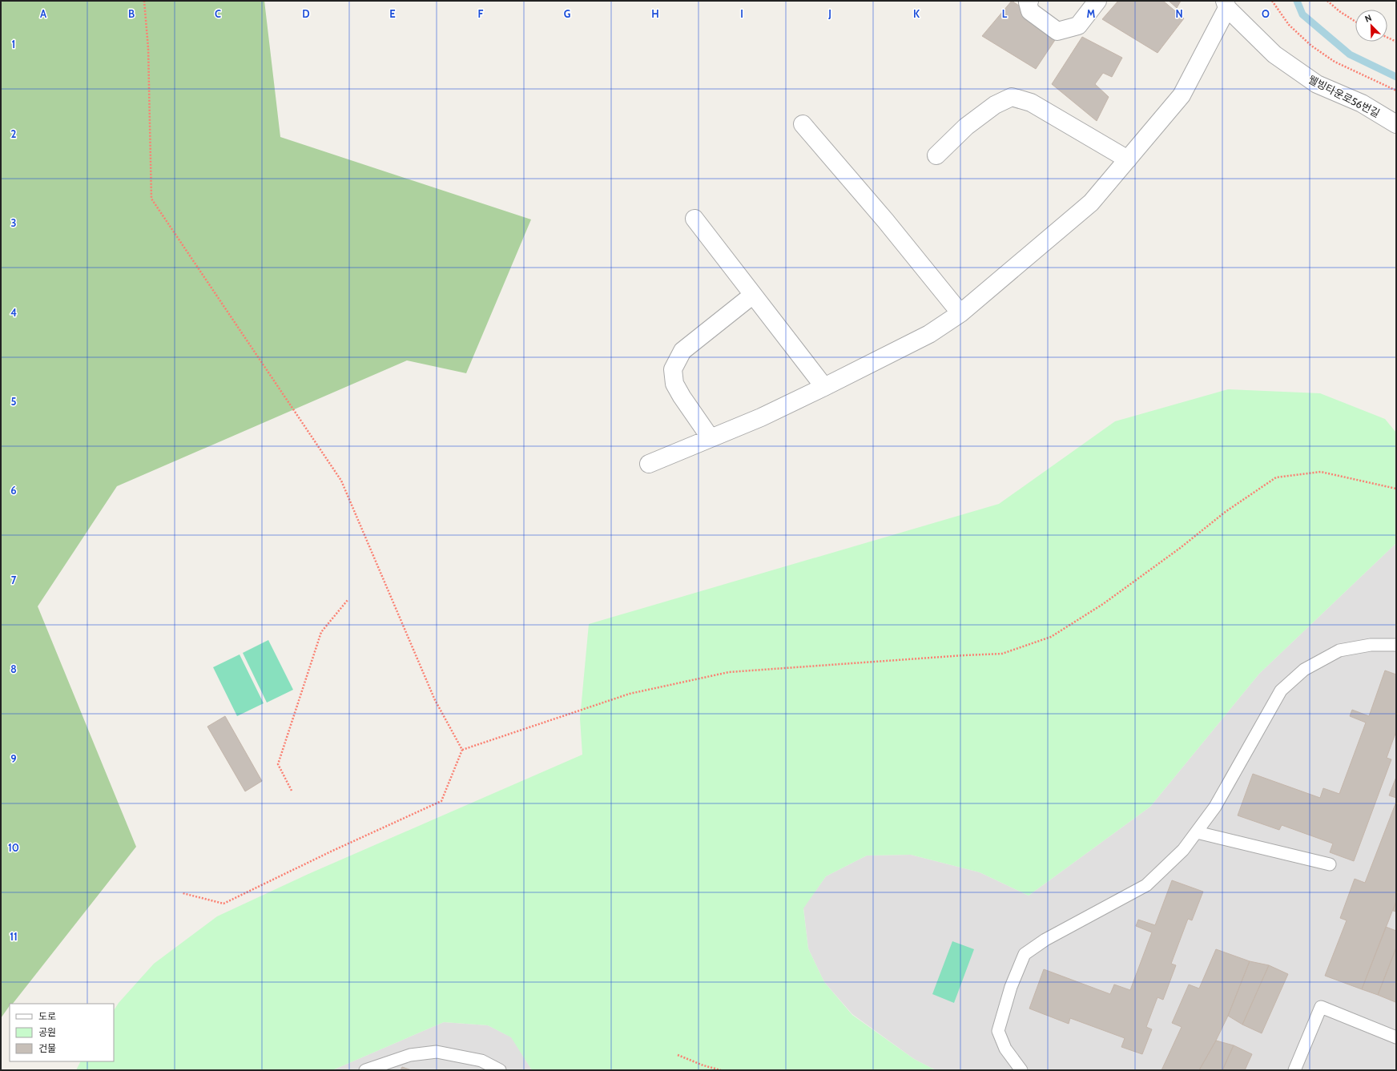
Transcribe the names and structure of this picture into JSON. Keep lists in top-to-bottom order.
{
  "streets": {
    "street": ["웰빙타운로56번길"]
  },
  "legend": ["도로", "공원", "건물"],
  "north": "top left",
  "grid": {
    "columns": [
      "A",
      "B",
      "C",
      "D",
      "E",
      "F",
      "G",
      "H",
      "I",
      "J",
      "K",
      "L",
      "M",
      "N",
      "O"
    ],
    "rows": [
      "1",
      "2",
      "3",
      "4",
      "5",
      "6",
      "7",
      "8",
      "9",
      "10",
      "11"
    ]
  }
}
